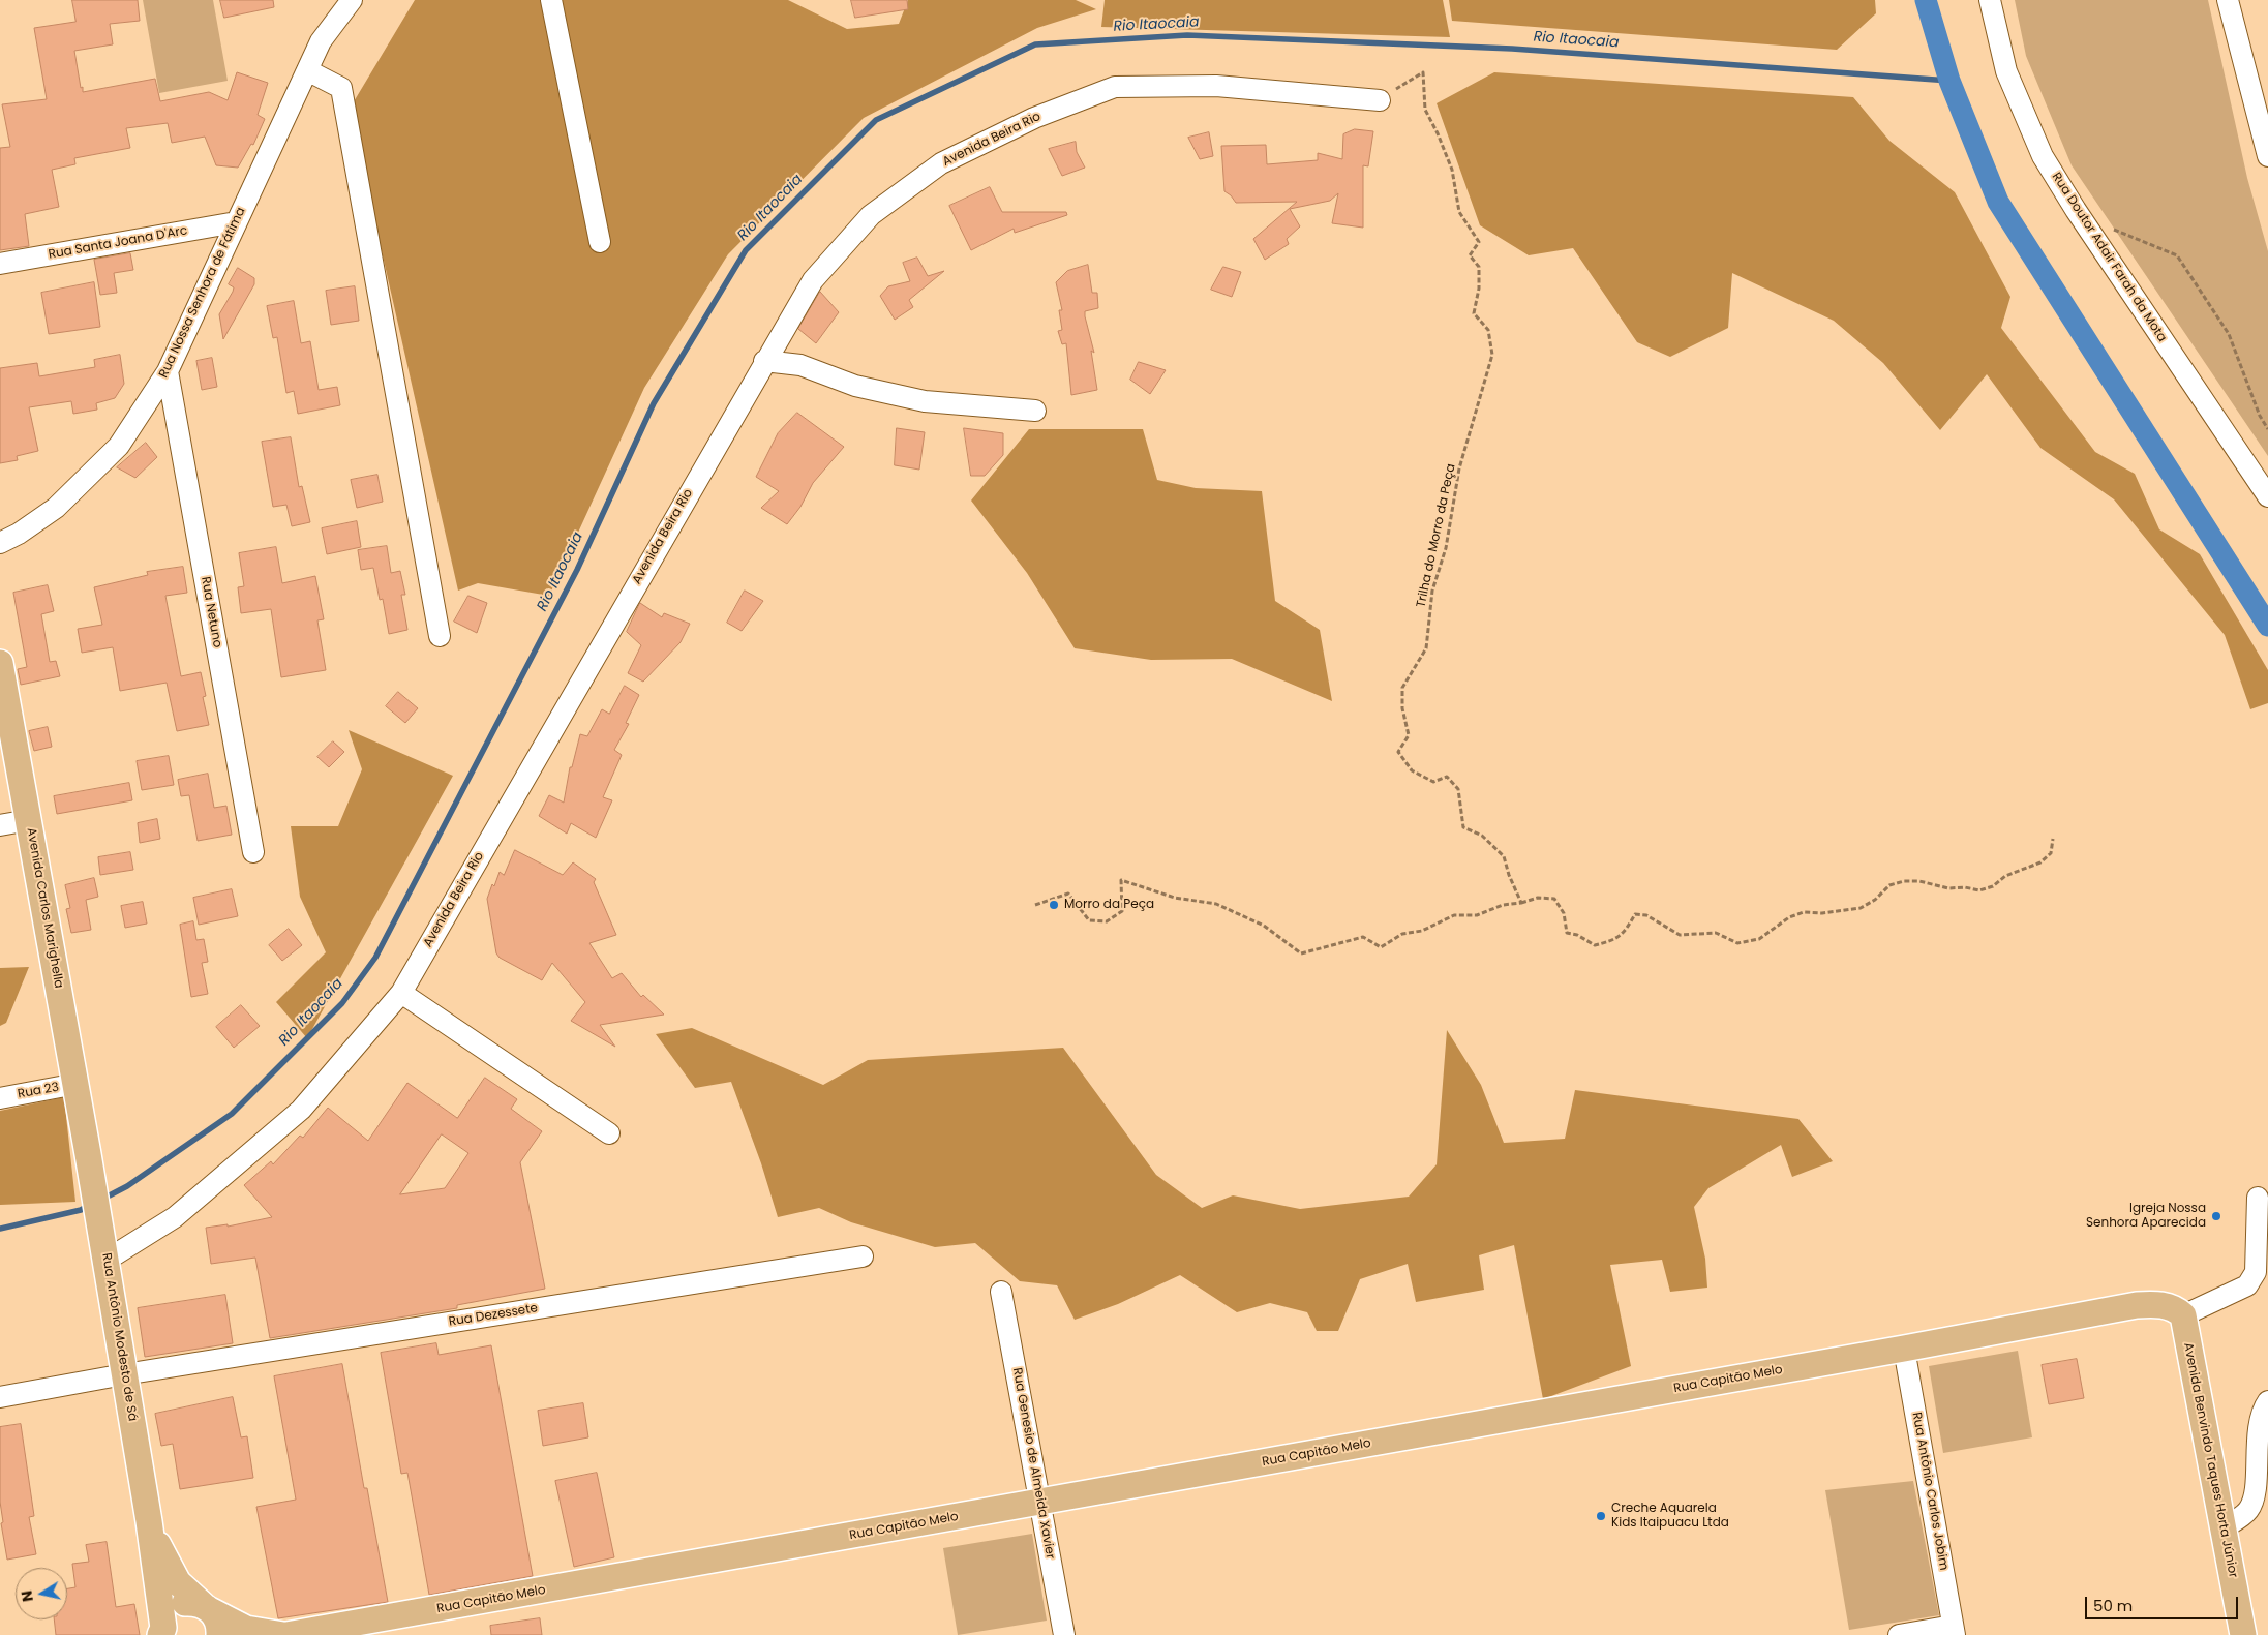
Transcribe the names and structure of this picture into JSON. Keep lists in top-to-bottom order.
{
  "streets": {
    "main road": [
      "Avenida Carlos Marighella",
      "Rua Antônio Modesto de Sá",
      "Rua Capitão Melo",
      "Avenida Benvindo Taques Horta Júnior"
    ],
    "street": [
      "Avenida Beira Rio",
      "Rua Santa Joana D'Arc",
      "Rua Doutor Adair Farah da Mota",
      "Rua Nossa Senhora de Fátima",
      "Rua Netuno",
      "Rua 23",
      "Rua Dezessete",
      "Rua Genesio de Almeida Xavier",
      "Rua Antônio Carlos Jobim"
    ],
    "path": ["Trilha do Morro da Peça"]
  },
  "crossings": [
    ["Avenida Beira Rio", "Trilha do Morro da Peça"],
    ["Avenida Beira Rio", "Rua Antônio Modesto de Sá"],
    ["Rua Santa Joana D'Arc", "Rua Nossa Senhora de Fátima"],
    ["Rua Nossa Senhora de Fátima", "Rua Netuno"],
    ["Avenida Carlos Marighella", "Rua 23"],
    ["Avenida Carlos Marighella", "Rua Antônio Modesto de Sá"],
    ["Rua Dezessete", "Rua Antônio Modesto de Sá"],
    ["Rua Antônio Modesto de Sá", "Rua Capitão Melo"],
    ["Rua Capitão Melo", "Avenida Benvindo Taques Horta Júnior"],
    ["Rua Capitão Melo", "Rua Genesio de Almeida Xavier"],
    ["Rua Capitão Melo", "Rua Antônio Carlos Jobim"]
  ],
  "water": ["Rio Itaocaia"],
  "places": ["Morro da Peça", "Igreja Nossa Senhora Aparecida", "Creche Aquarela Kids Itaipuacu Ltda"],
  "scale_bar": "50 m",
  "north": "left"
}
